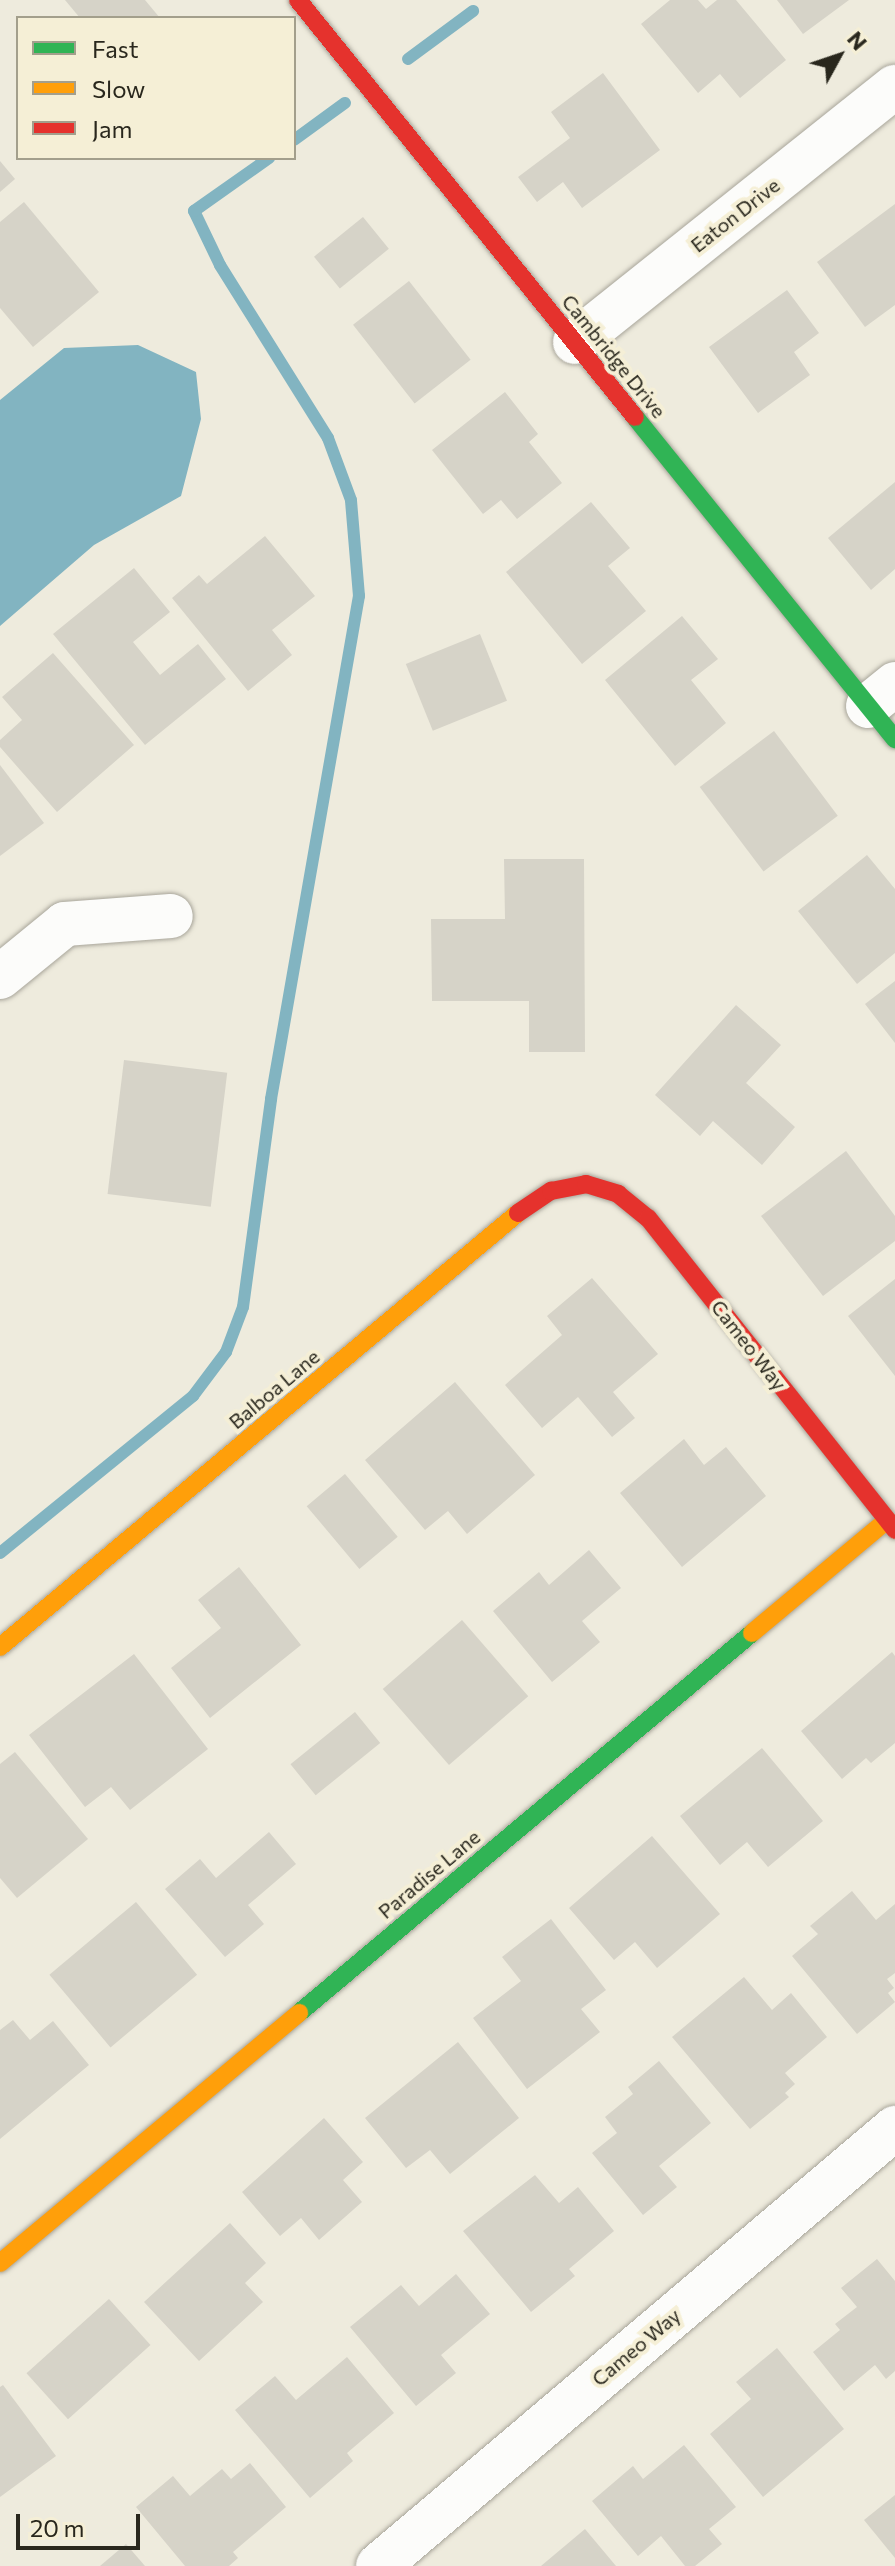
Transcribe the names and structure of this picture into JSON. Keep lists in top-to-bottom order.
{
  "streets": {
    "street": [
      "Eaton Drive",
      "Cambridge Drive",
      "Cameo Way",
      "Balboa Lane",
      "Paradise Lane"
    ]
  },
  "crossings": [
    ["Eaton Drive", "Cambridge Drive"],
    ["Cameo Way", "Balboa Lane"],
    ["Cameo Way", "Paradise Lane"]
  ],
  "legend": ["Fast", "Slow", "Jam"],
  "scale_bar": "20 m",
  "north": "top right"
}
